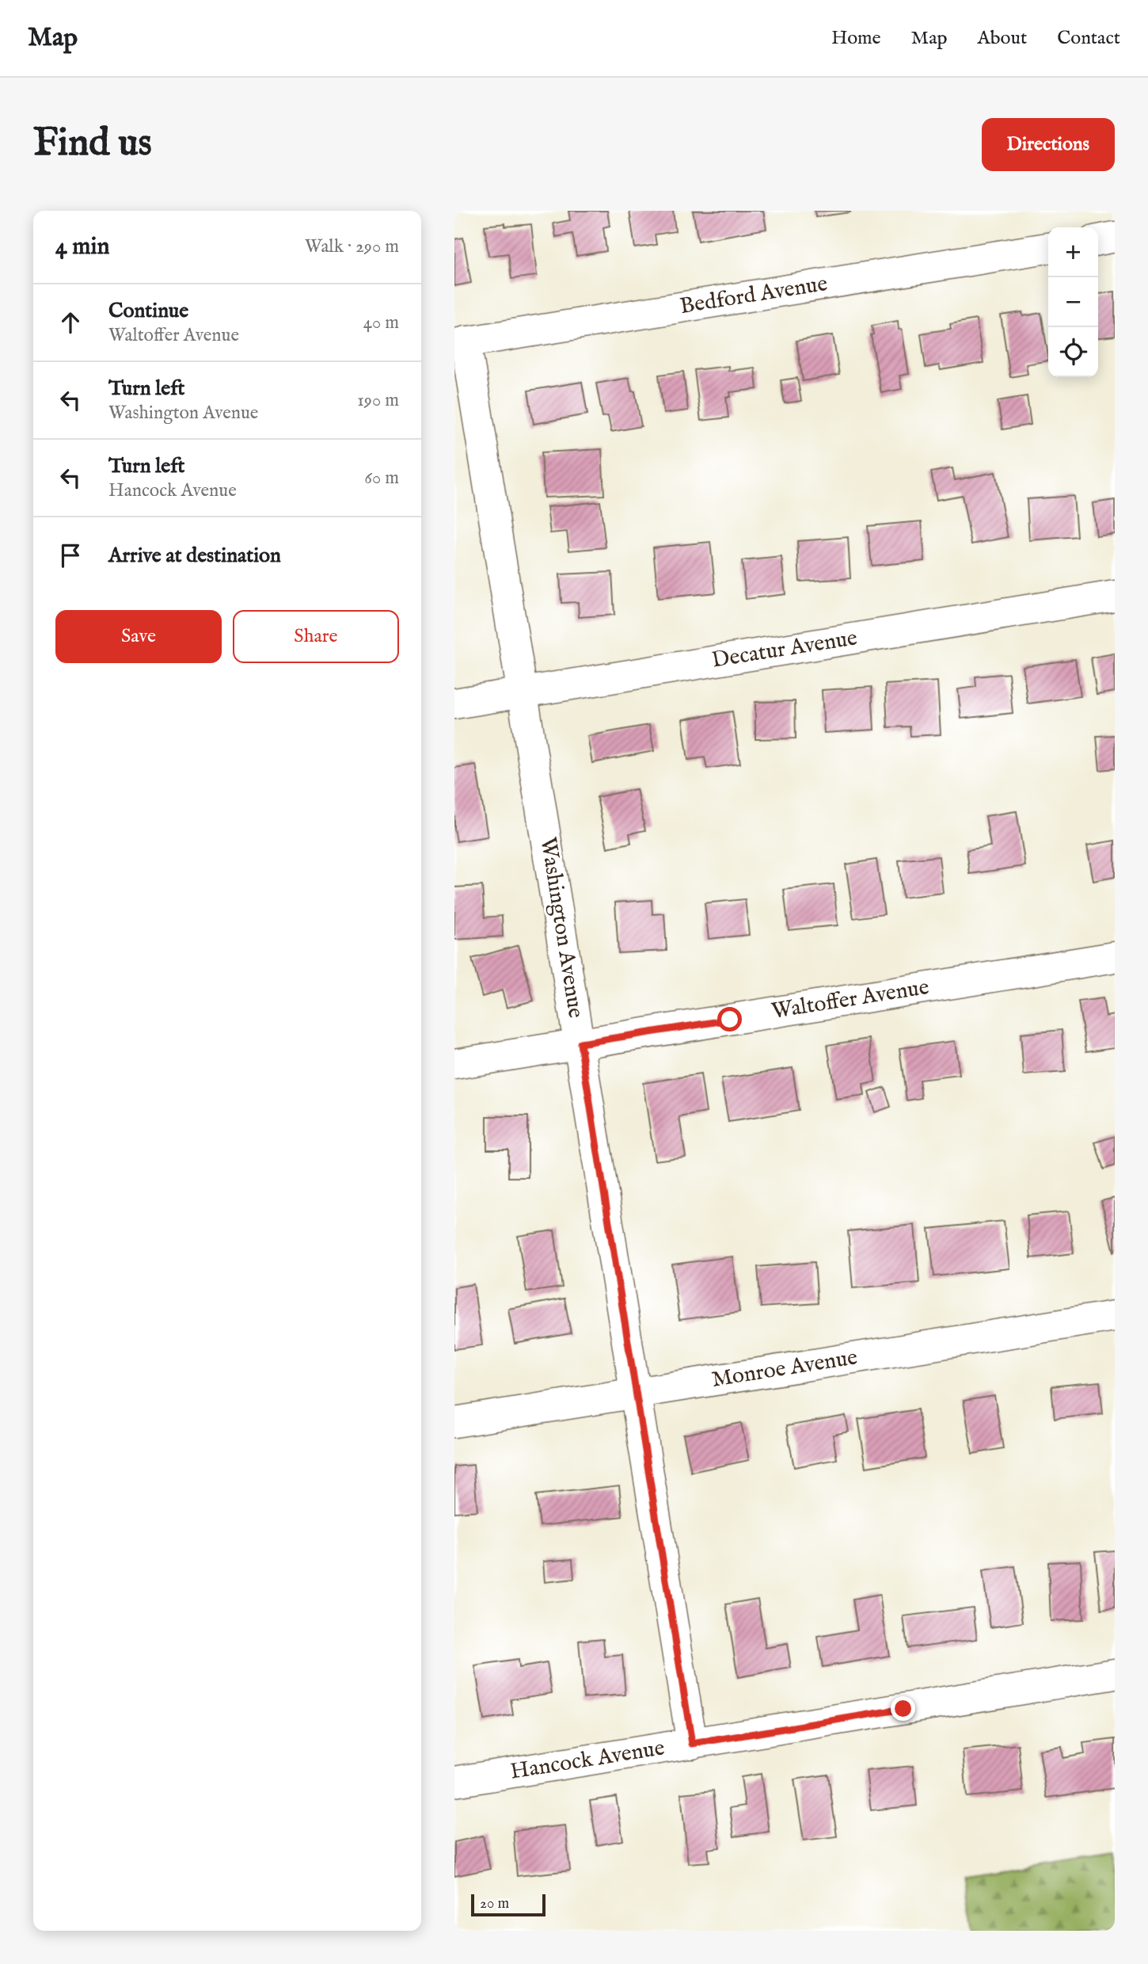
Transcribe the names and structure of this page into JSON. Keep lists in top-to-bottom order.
{
  "streets": {
    "street": [
      "Bedford Avenue",
      "Decatur Avenue",
      "Washington Avenue",
      "Waltoffer Avenue",
      "Monroe Avenue",
      "Hancock Avenue"
    ]
  },
  "crossings": [
    ["Bedford Avenue", "Washington Avenue"],
    ["Decatur Avenue", "Washington Avenue"],
    ["Washington Avenue", "Waltoffer Avenue"],
    ["Washington Avenue", "Monroe Avenue"],
    ["Washington Avenue", "Hancock Avenue"]
  ],
  "scale_bar": "20 m",
  "page": {
    "header": "Map",
    "nav": [
      "Home",
      "Map",
      "About",
      "Contact"
    ],
    "buttons": [
      "Directions",
      ["Save", "Share"]
    ],
    "title": "Find us",
    "heading": ["4 min", "Walk · 290 m"],
    "map_buttons": ["+", "−"],
    "list": [
      ["Continue", "Waltoffer Avenue", "40 m"],
      ["Turn left", "Washington Avenue", "190 m"],
      ["Turn left", "Hancock Avenue", "60 m"],
      "Arrive at destination"
    ],
    "scale": "20 m"
  }
}
